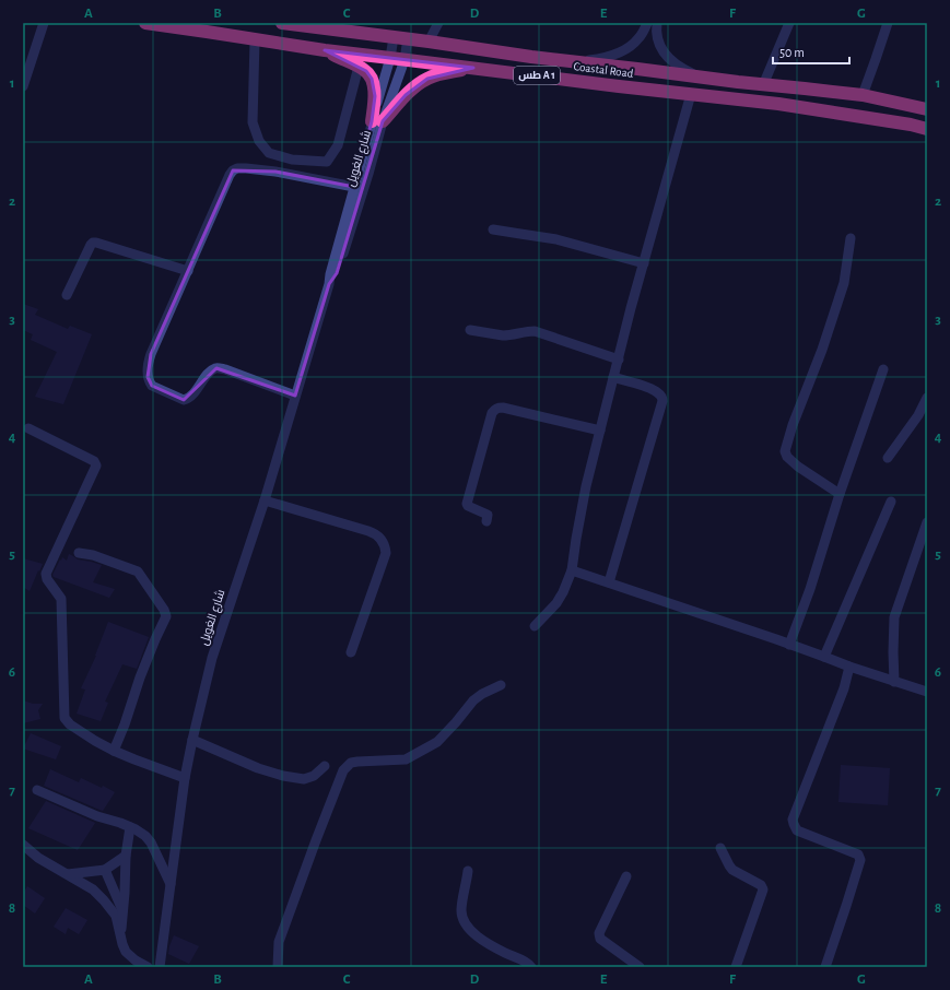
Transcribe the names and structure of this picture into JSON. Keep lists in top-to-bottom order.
{
  "streets": {
    "highway": ["Coastal Road", "طس A 1"],
    "street": ["شارع الغويل"]
  },
  "crossings": [
    ["Coastal Road", "شارع الغويل"]
  ],
  "scale_bar": "50 m",
  "grid": {
    "columns": [
      "A",
      "B",
      "C",
      "D",
      "E",
      "F",
      "G"
    ],
    "rows": [
      "1",
      "2",
      "3",
      "4",
      "5",
      "6",
      "7",
      "8"
    ]
  }
}
